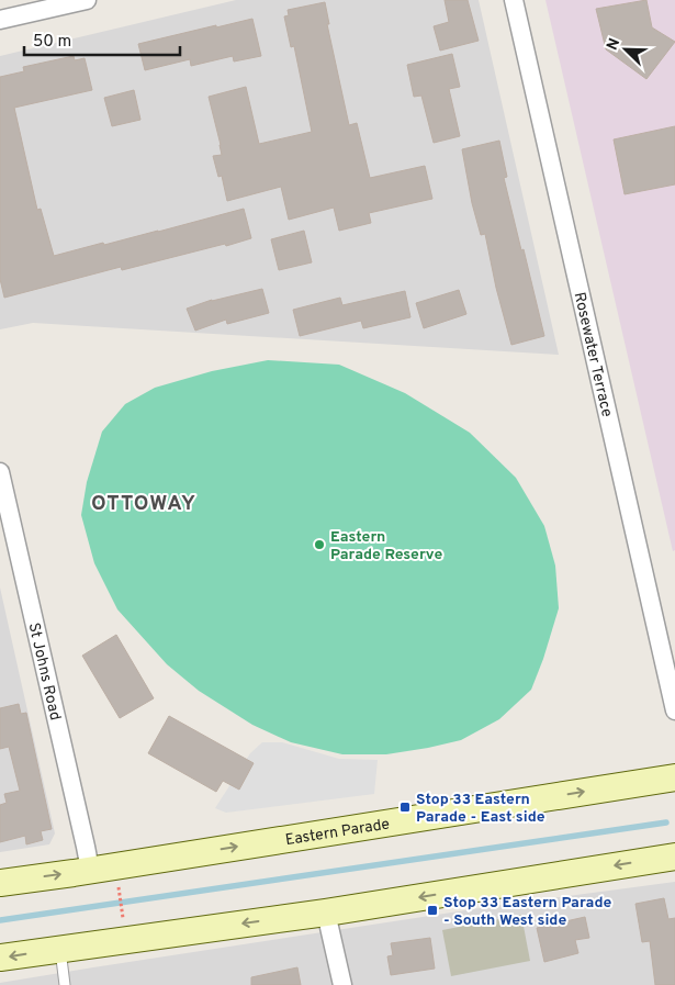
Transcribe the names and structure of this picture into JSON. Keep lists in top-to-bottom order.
{
  "streets": {
    "main road": ["Eastern Parade"],
    "street": ["Rosewater Terrace", "St Johns Road"]
  },
  "crossings": [
    ["St Johns Road", "Eastern Parade"]
  ],
  "districts": ["OTTOWAY"],
  "places": {
    "other": ["Eastern Parade Reserve"],
    "transit": ["Stop 33 Eastern Parade - East side", "Stop 33 Eastern Parade - South West side"]
  },
  "scale_bar": "50 m",
  "north": "top left"
}
